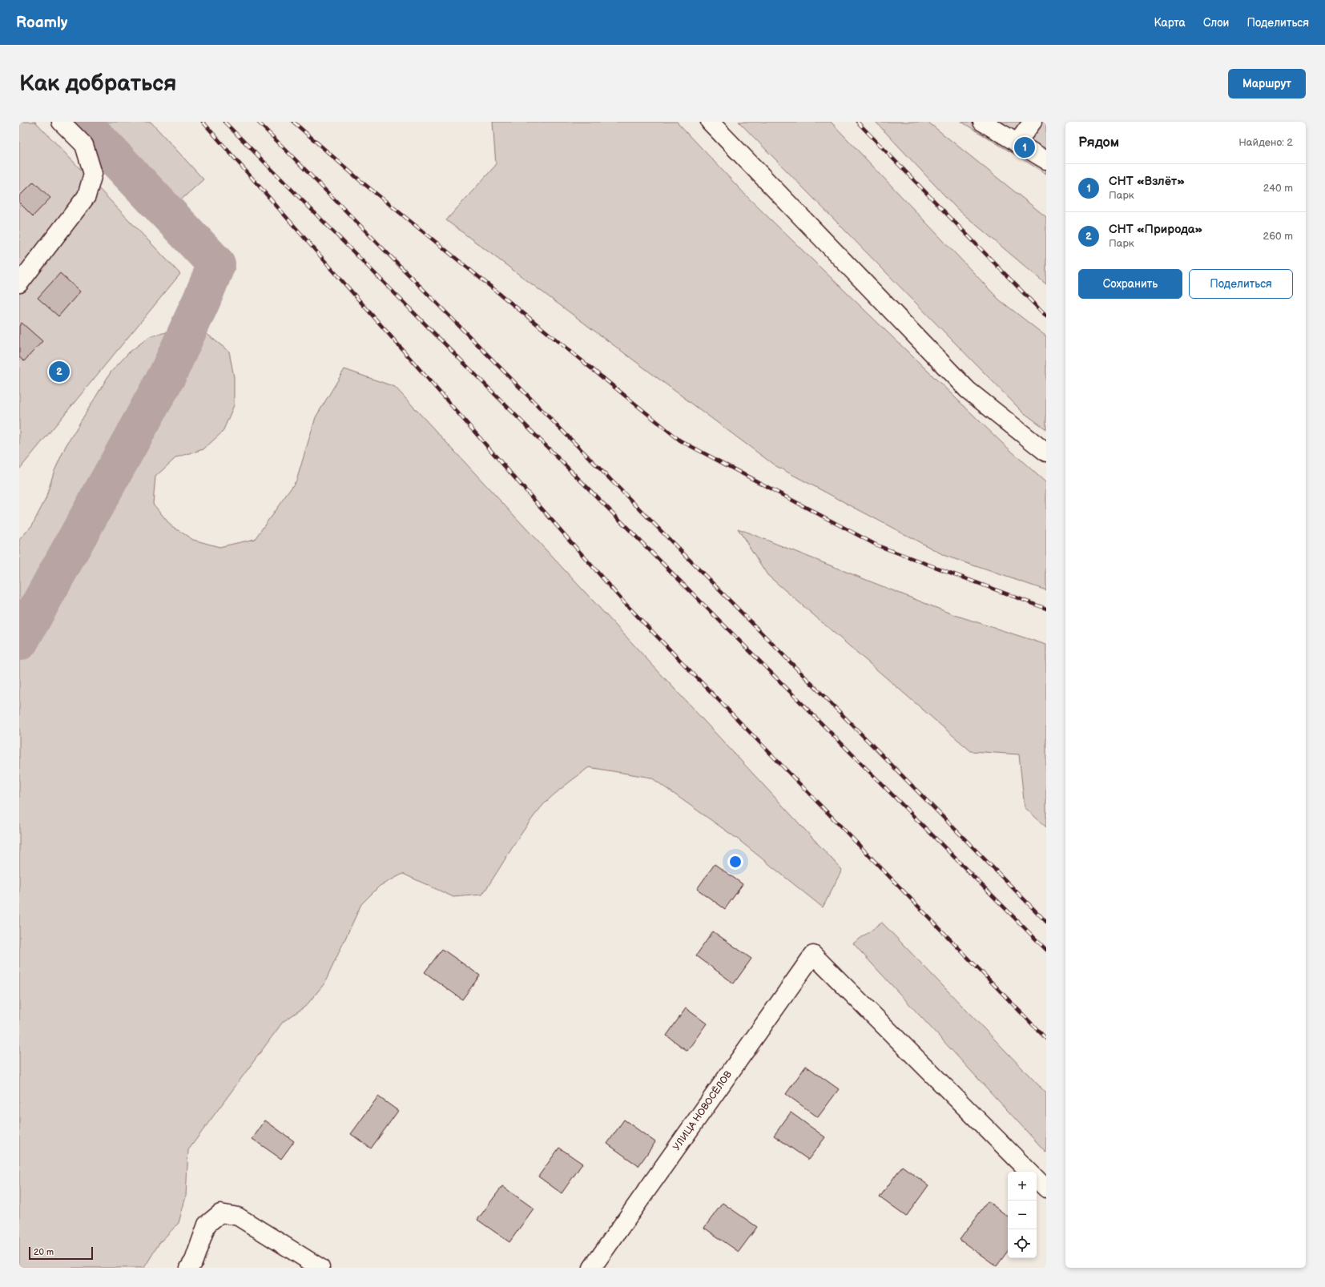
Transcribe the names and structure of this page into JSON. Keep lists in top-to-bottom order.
{
  "streets": {
    "street": ["УЛИЦА НОВОСЁЛОВ"]
  },
  "scale_bar": "20 m",
  "page": {
    "header": "Roamly",
    "nav": ["Карта", "Слои", "Поделиться"],
    "buttons": [
      "Маршрут",
      ["Сохранить", "Поделиться"]
    ],
    "title": "Как добраться",
    "heading": ["Рядом", "Найдено: 2"],
    "pins": ["1", "2"],
    "list": [
      {
        "mark": "1",
        "name": "СНТ «Взлёт»",
        "note": "Парк",
        "value": "240 m"
      },
      {
        "mark": "2",
        "name": "СНТ «Природа»",
        "note": "Парк",
        "value": "260 m"
      }
    ],
    "map_buttons": ["+", "−"],
    "scale": "20 m"
  }
}
